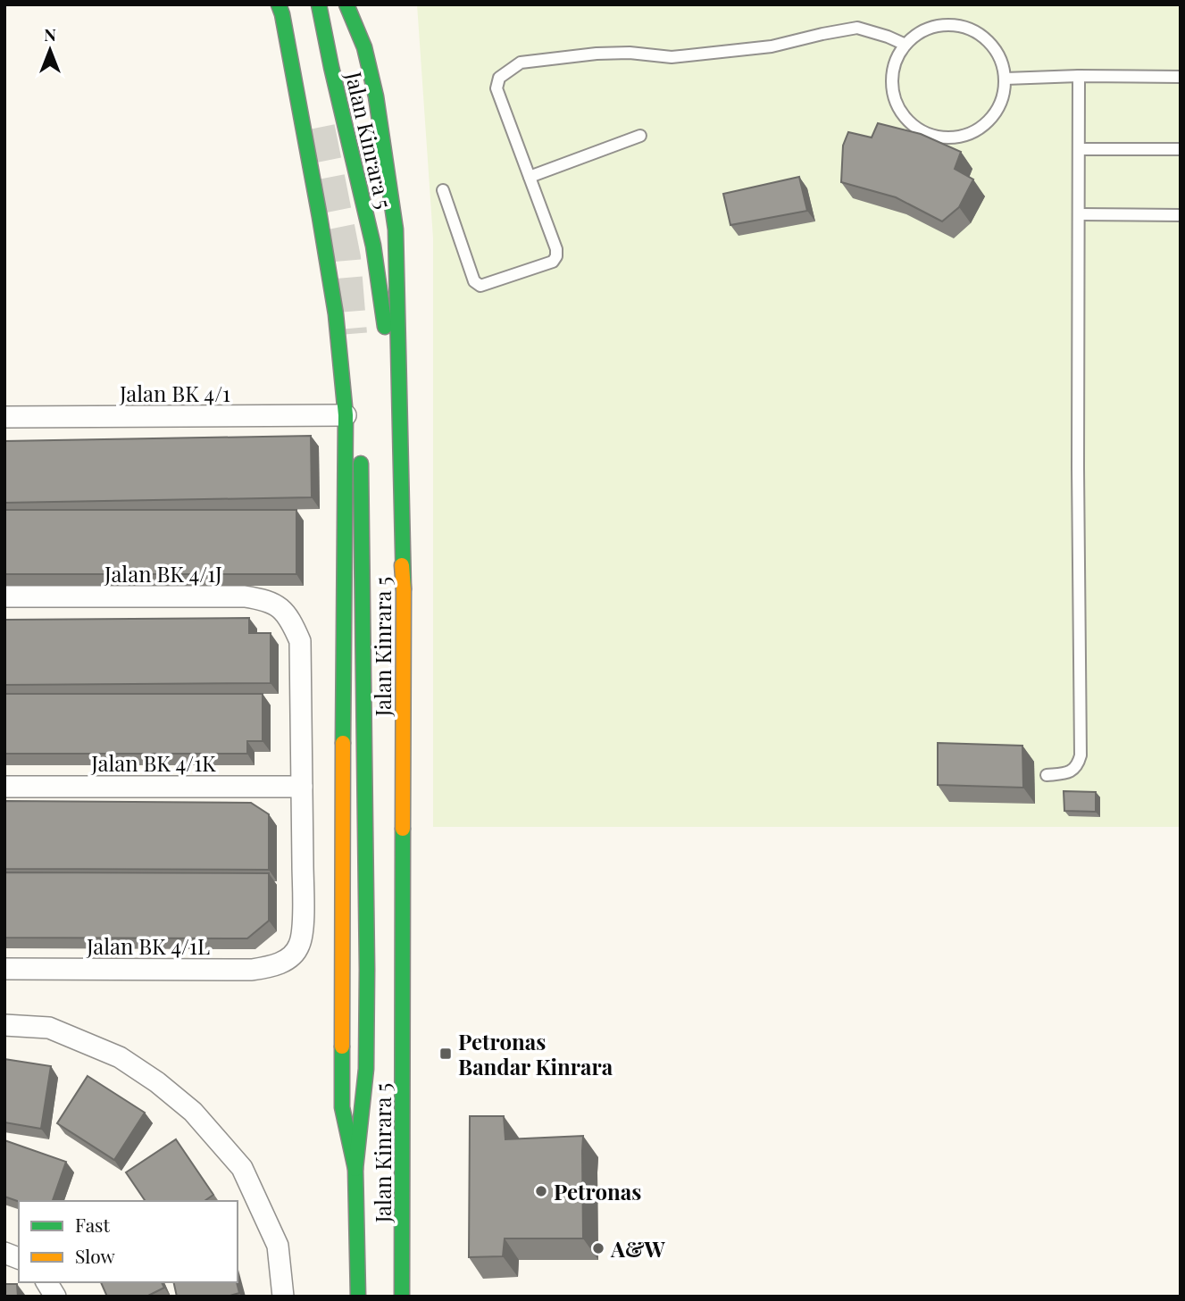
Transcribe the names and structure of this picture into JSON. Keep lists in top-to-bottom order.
{
  "streets": {
    "main road": ["Jalan Kinrara 5"],
    "street": [
      "Jalan BK 4/1",
      "Jalan BK 4/1J",
      "Jalan BK 4/1K",
      "Jalan BK 4/1L"
    ]
  },
  "crossings": [
    ["Jalan Kinrara 5", "Jalan BK 4/1"],
    ["Jalan BK 4/1J", "Jalan BK 4/1K"],
    ["Jalan BK 4/1J", "Jalan BK 4/1L"],
    ["Jalan BK 4/1K", "Jalan BK 4/1L"]
  ],
  "places": {
    "transit": ["Petronas Bandar Kinrara"],
    "other": ["Petronas", "A&W"]
  },
  "legend": ["Fast", "Slow"],
  "north": "top"
}
